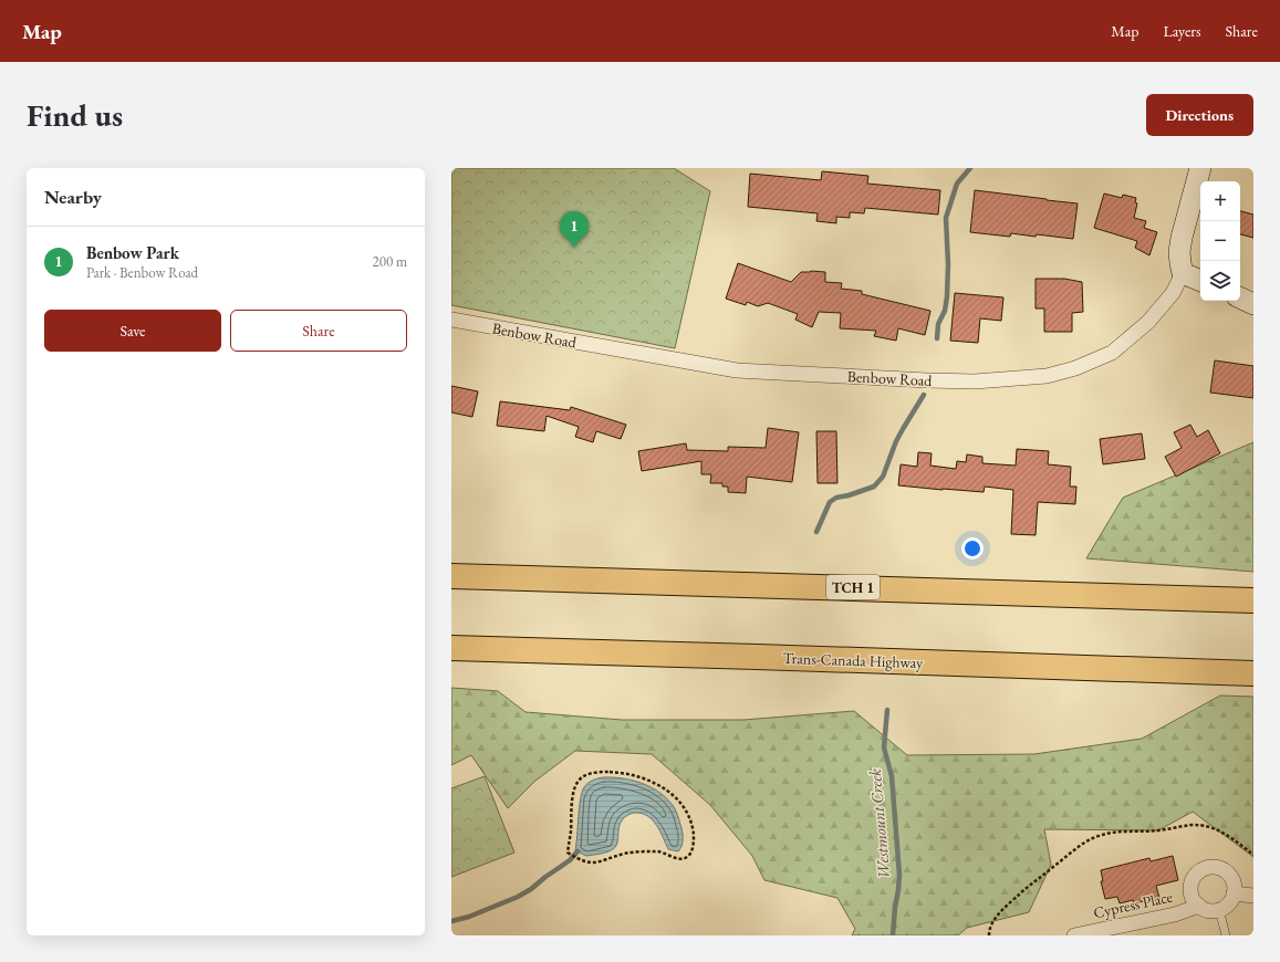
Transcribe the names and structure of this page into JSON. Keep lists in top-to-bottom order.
{
  "streets": {
    "highway": ["TCH 1", "Trans-Canada Highway"],
    "street": ["Benbow Road", "Cypress Place"]
  },
  "water": ["Westmount Creek"],
  "page": {
    "header": "Map",
    "nav": ["Map", "Layers", "Share"],
    "buttons": [
      "Directions",
      ["Save", "Share"]
    ],
    "title": "Find us",
    "heading": "Nearby",
    "map_buttons": ["+", "−"],
    "pins": "1",
    "list": [
      {
        "mark": "1",
        "name": "Benbow Park",
        "note": "Park · Benbow Road",
        "value": "200 m"
      }
    ]
  }
}
